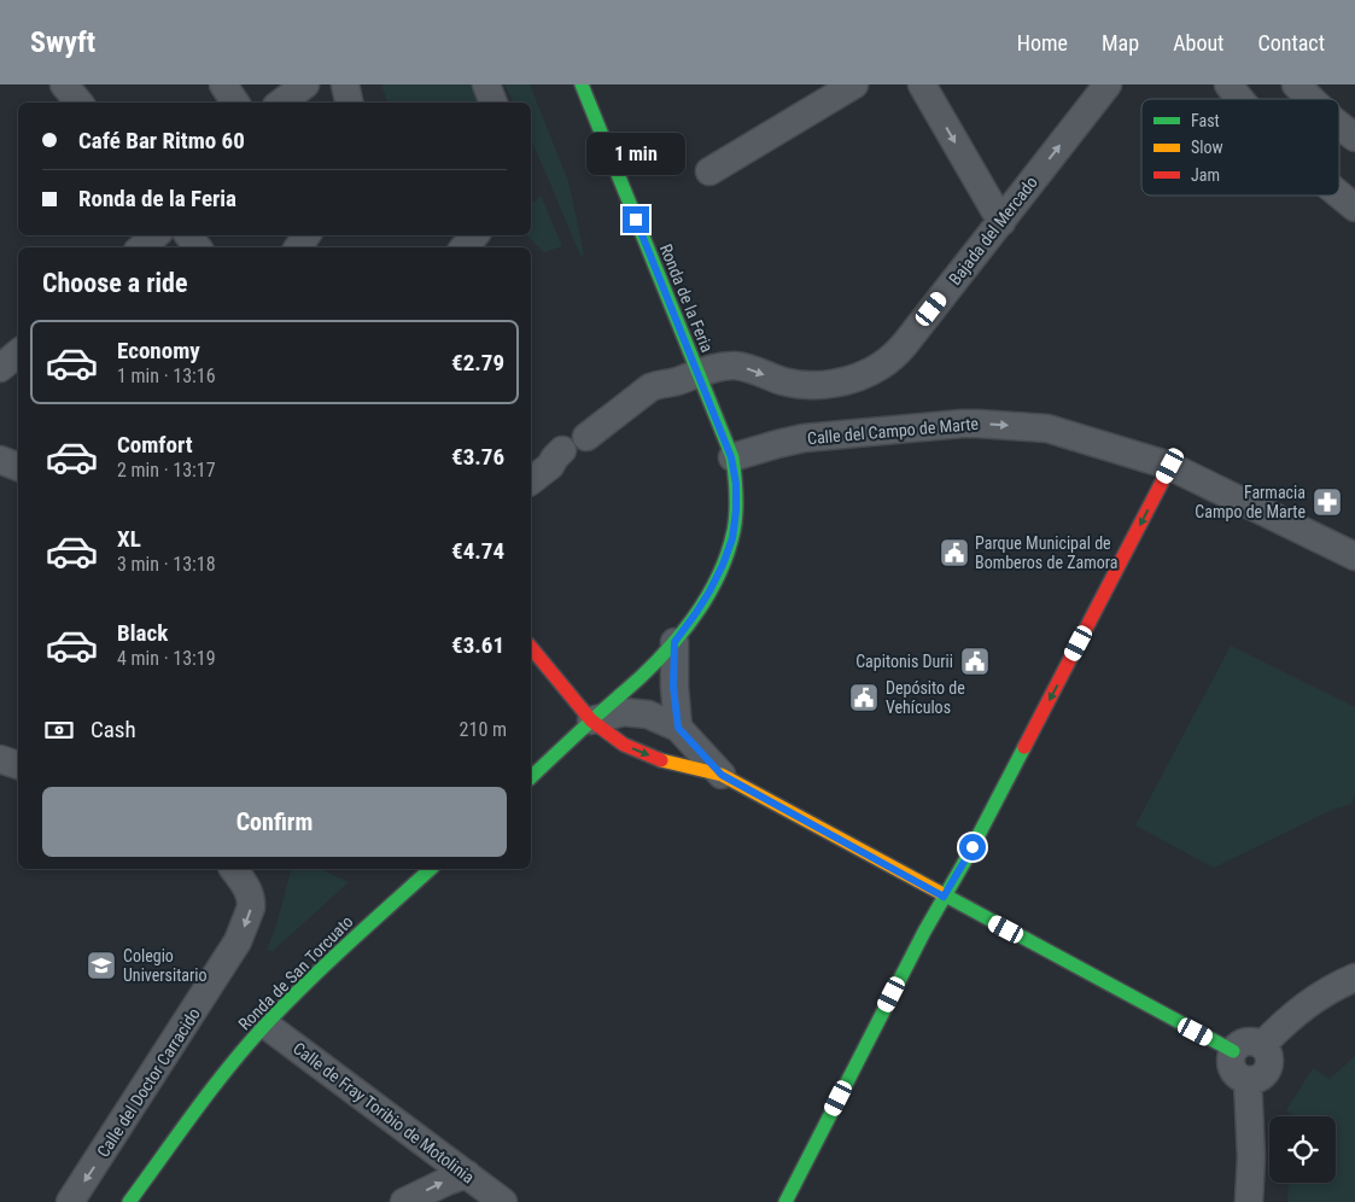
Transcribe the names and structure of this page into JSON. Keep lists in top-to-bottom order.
{
  "streets": {
    "street": [
      "Bajada del Mercado",
      "Ronda de la Feria",
      "Calle del Campo de Marte",
      "Ronda de San Torcuato",
      "Calle del Doctor Carracido",
      "Calle de Fray Toribio de Motolinia"
    ]
  },
  "crossings": [
    ["Bajada del Mercado", "Ronda de la Feria"],
    ["Ronda de la Feria", "Calle del Campo de Marte"],
    ["Ronda de San Torcuato", "Calle de Fray Toribio de Motolinia"]
  ],
  "one_way": ["Calle del Campo de Marte", "Calle del Doctor Carracido"],
  "places": {
    "pharmacy": ["Farmacia Campo de Marte"],
    "public building": ["Parque Municipal de Bomberos de Zamora", "Capitonis Durii", "Depósito de Vehículos"],
    "school or university": ["Colegio Universitario"]
  },
  "legend": ["Fast", "Slow", "Jam"],
  "page": {
    "header": "Swyft",
    "nav": [
      "Home",
      "Map",
      "About",
      "Contact"
    ],
    "banner": ["Café Bar Ritmo 60", "Ronda de la Feria"],
    "bubble": "1 min",
    "heading": "Choose a ride",
    "list": [
      {
        "name": "Economy",
        "note": "1 min · 13:16",
        "value": "€2.79"
      },
      {
        "name": "Comfort",
        "note": "2 min · 13:17",
        "value": "€3.76"
      },
      {
        "name": "XL",
        "note": "3 min · 13:18",
        "value": "€4.74"
      },
      {
        "name": "Black",
        "note": "4 min · 13:19",
        "value": "€3.61"
      }
    ],
    "pay": ["Cash", "210 m"],
    "buttons": "Confirm"
  }
}
